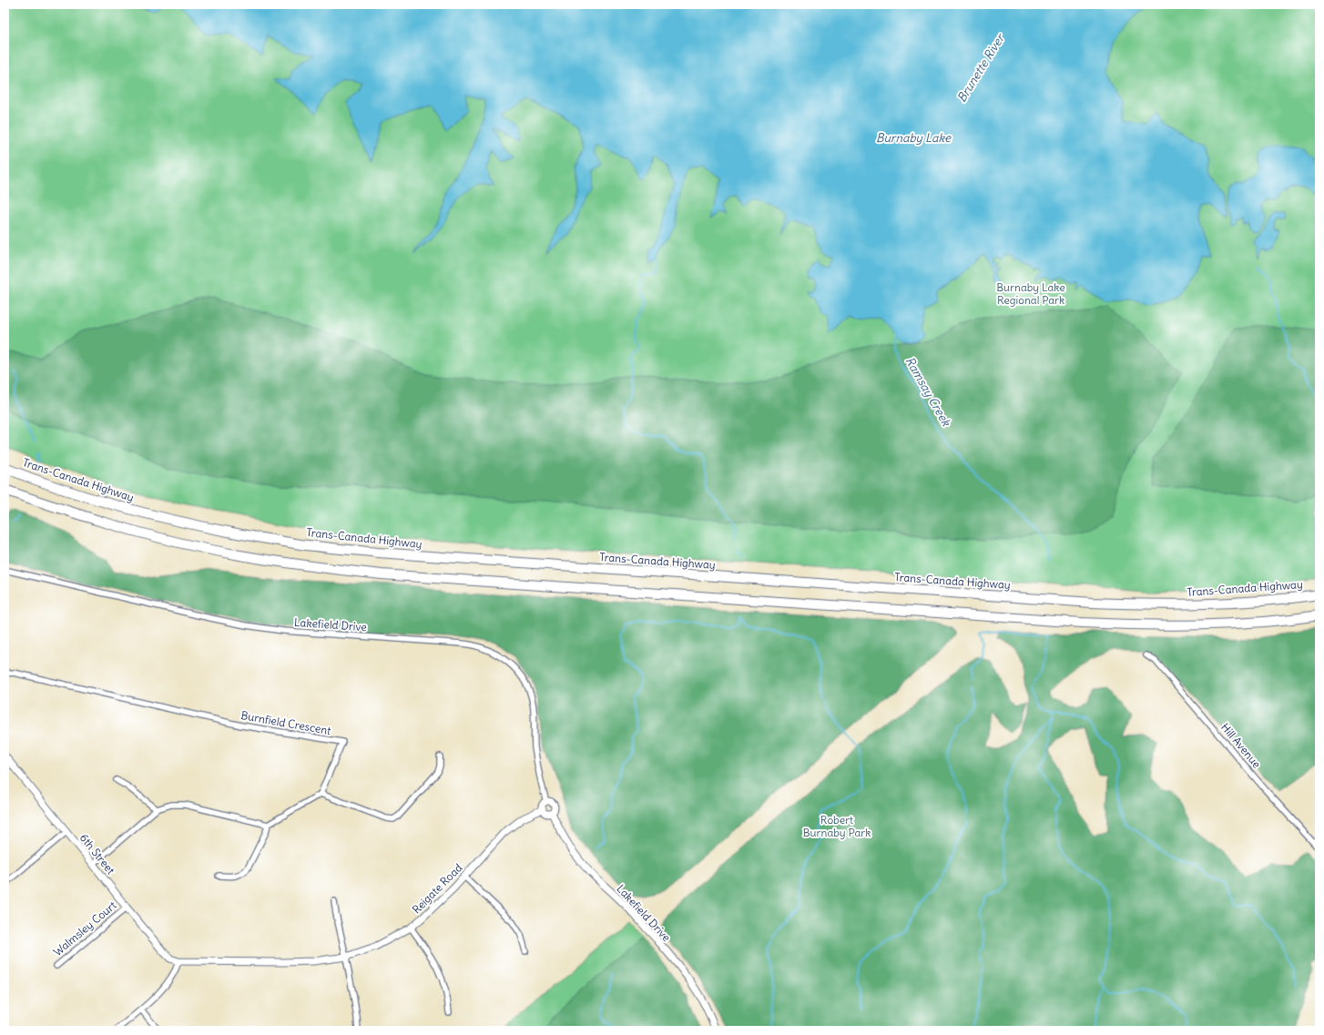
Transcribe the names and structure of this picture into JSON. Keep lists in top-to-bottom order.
{
  "streets": {
    "highway": ["Trans-Canada Highway"],
    "street": [
      "Lakefield Drive",
      "Burnfield Crescent",
      "Hill Avenue",
      "6th Street",
      "Reigate Road",
      "Walmsley Court"
    ]
  },
  "crossings": [
    ["Lakefield Drive", "Reigate Road"],
    ["6th Street", "Reigate Road"],
    ["6th Street", "Walmsley Court"]
  ],
  "water": ["Brunette River", "Burnaby Lake", "Ramsay Creek"],
  "parks": ["Burnaby Lake Regional Park", "Robert Burnaby Park"]
}
